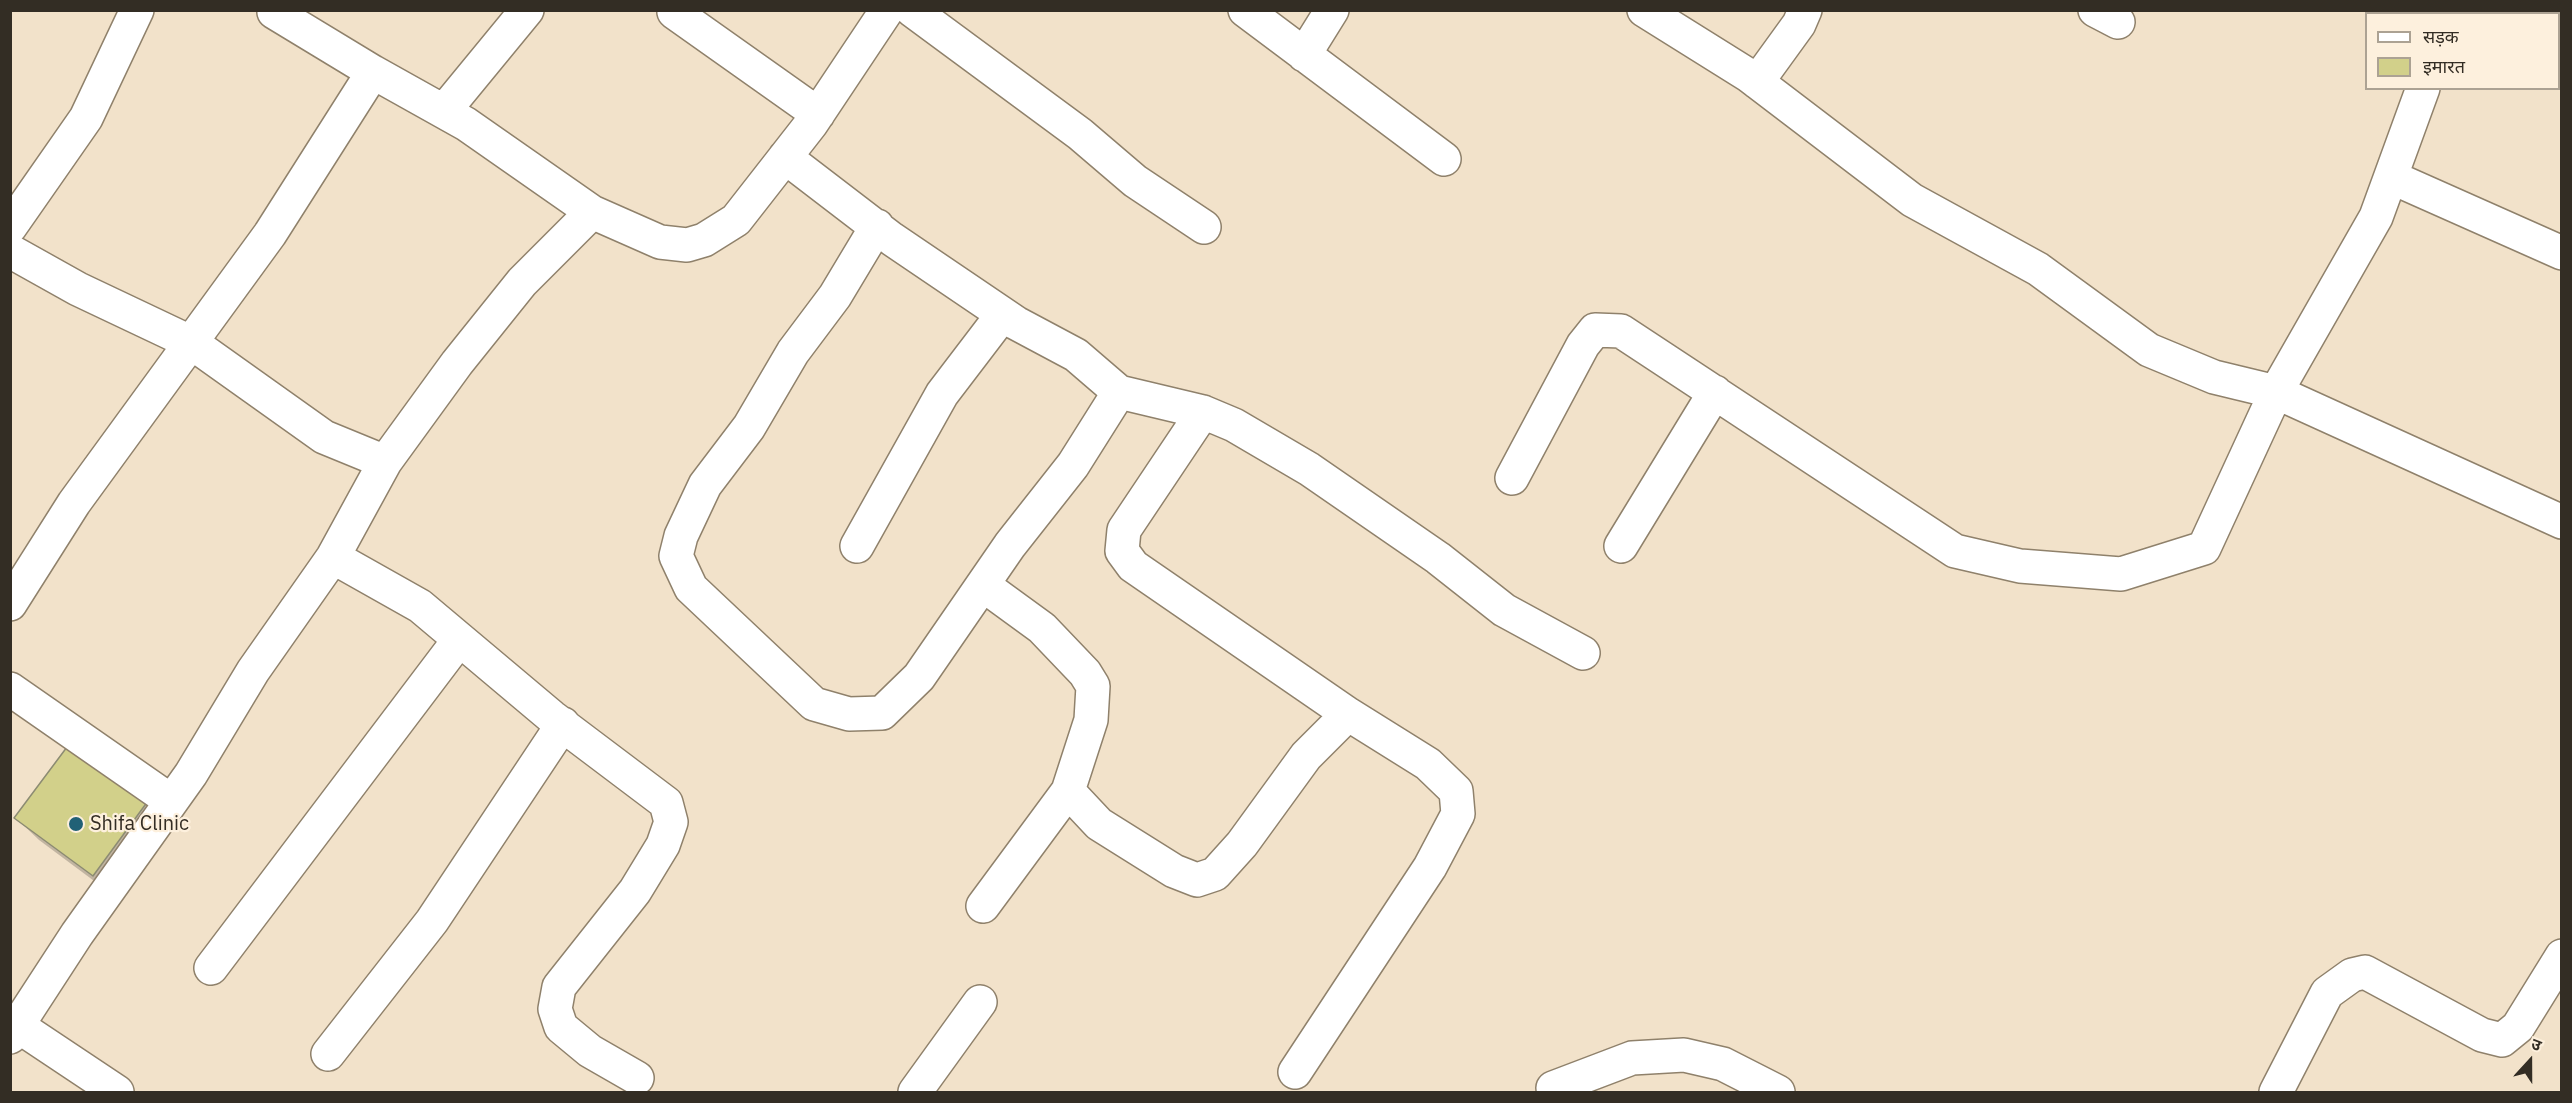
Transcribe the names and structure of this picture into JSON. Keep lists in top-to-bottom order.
{
  "places": ["Shifa Clinic"],
  "legend": ["सड़क", "इमारत"],
  "north": "top"
}
